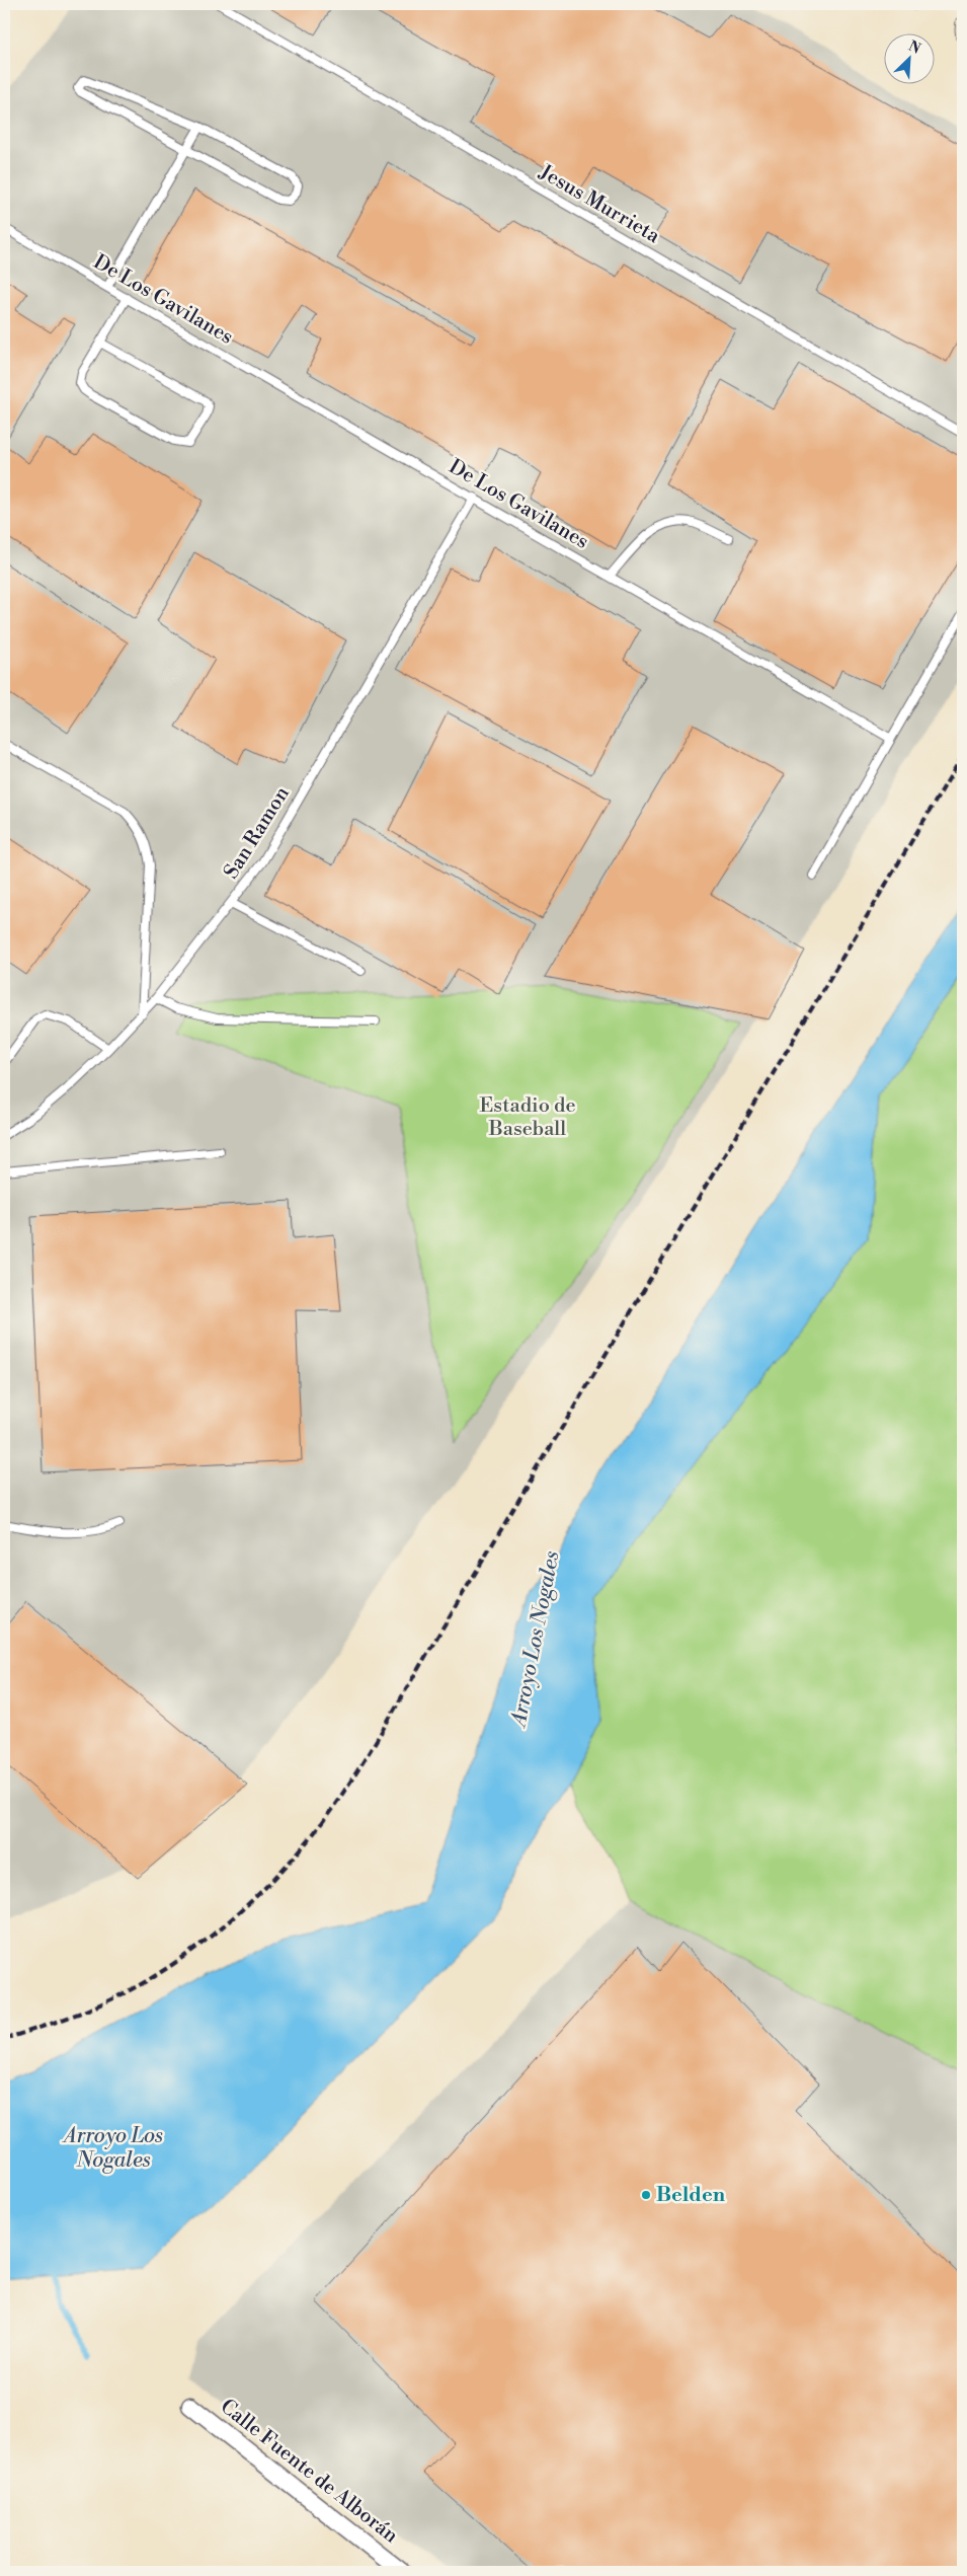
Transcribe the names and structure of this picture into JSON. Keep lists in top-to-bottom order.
{
  "streets": {
    "street": ["Calle Fuente de Alborán"],
    "lane": ["Jesus Murrieta", "De Los Gavilanes", "San Ramon"]
  },
  "crossings": [
    ["De Los Gavilanes", "San Ramon"]
  ],
  "water": ["Arroyo Los Nogales"],
  "parks": ["Estadio de Baseball"],
  "places": ["Belden"],
  "north": "top right"
}
